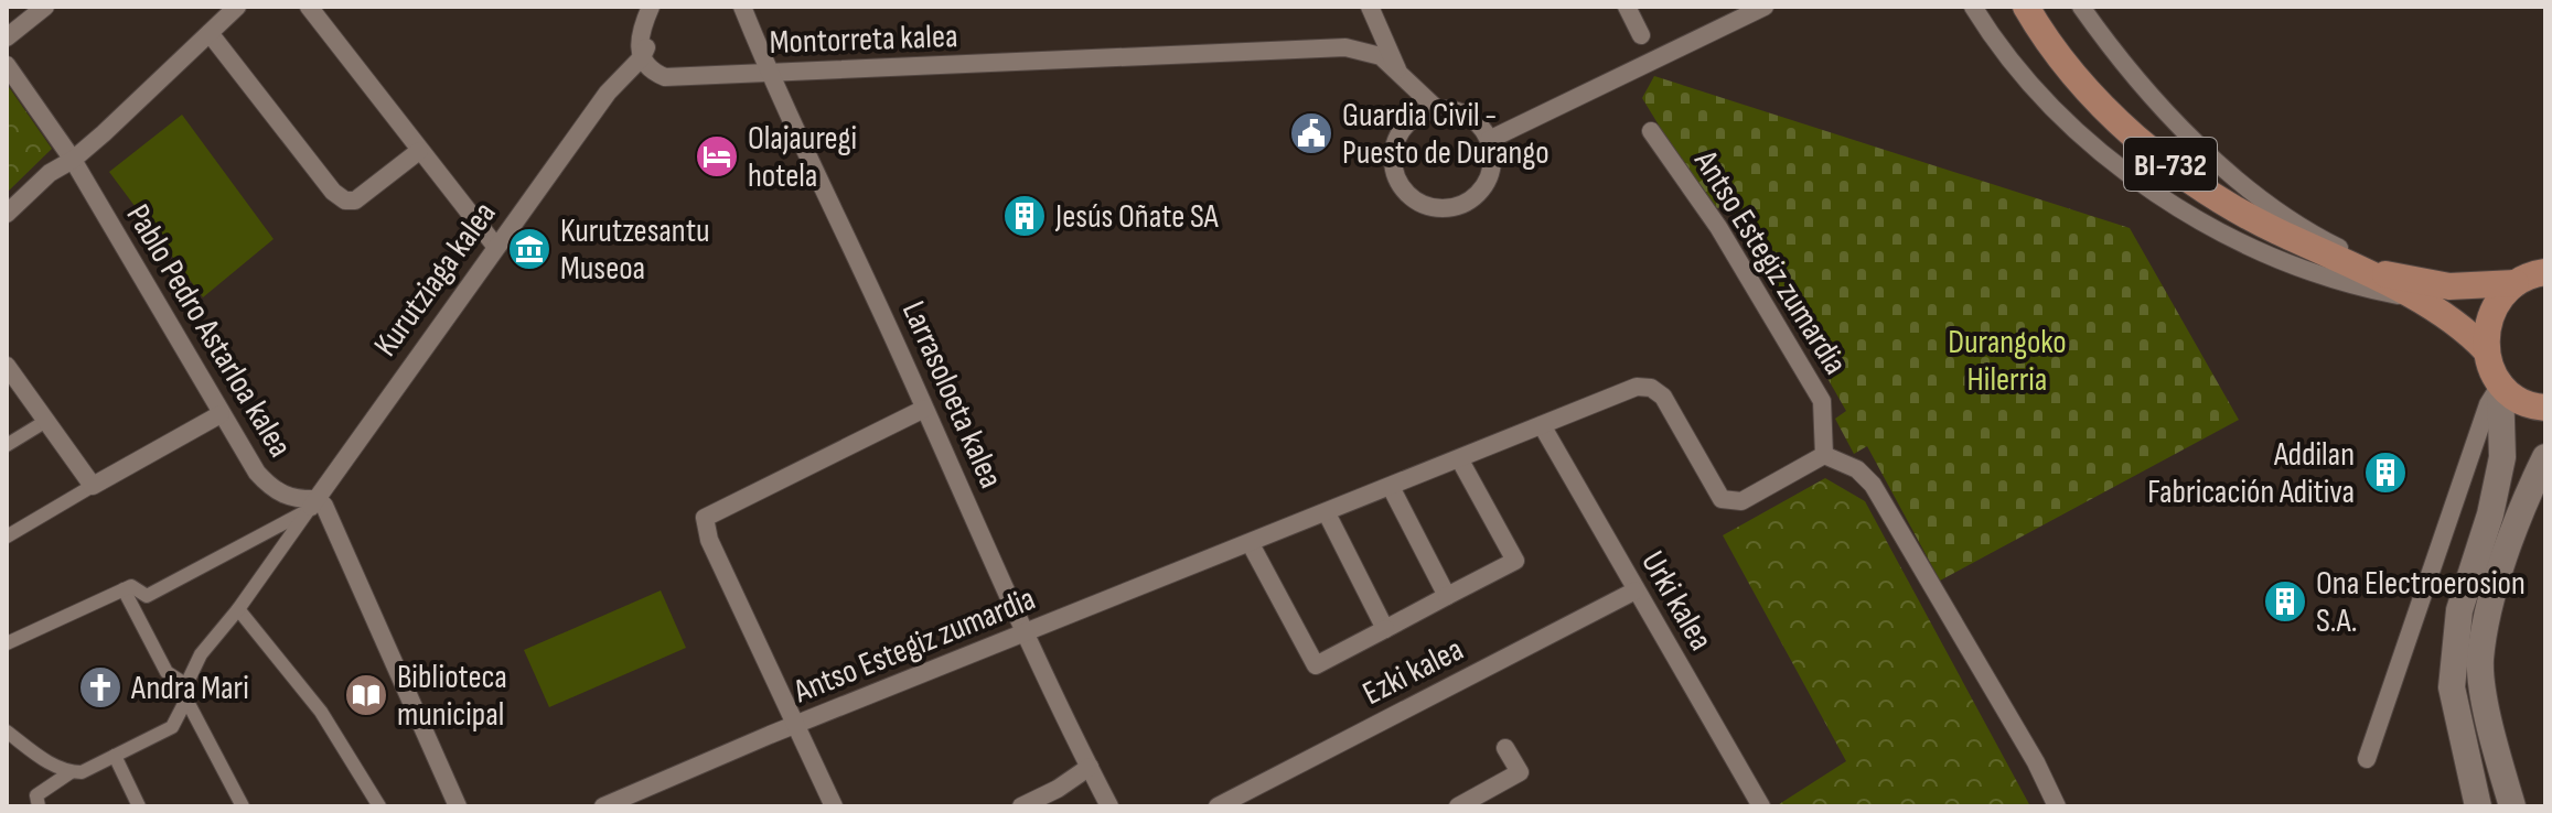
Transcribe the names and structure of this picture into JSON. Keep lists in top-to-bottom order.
{
  "streets": {
    "main road": ["BI-732"],
    "street": [
      "Montorreta kalea",
      "Antso Estegiz zumardia",
      "Kurutziaga kalea",
      "Pablo Pedro Astarloa kalea",
      "Larrasoloeta kalea",
      "Urki kalea",
      "Ezki kalea"
    ]
  },
  "crossings": [
    ["Montorreta kalea", "Kurutziaga kalea"],
    ["Montorreta kalea", "Larrasoloeta kalea"],
    ["Antso Estegiz zumardia", "Larrasoloeta kalea"],
    ["Antso Estegiz zumardia", "Urki kalea"],
    ["Kurutziaga kalea", "Pablo Pedro Astarloa kalea"],
    ["Urki kalea", "Ezki kalea"]
  ],
  "parks": ["Durangoko Hilerria"],
  "places": {
    "public building": ["Guardia Civil - Puesto de Durango"],
    "hotel": ["Olajauregi hotela"],
    "building": ["Jesús Oñate SA", "Addilan Fabricación Aditiva", "Ona Electroerosion S.A."],
    "museum": ["Kurutzesantu Museoa"],
    "church": ["Andra Mari"],
    "library": ["Biblioteca municipal"]
  }
}
